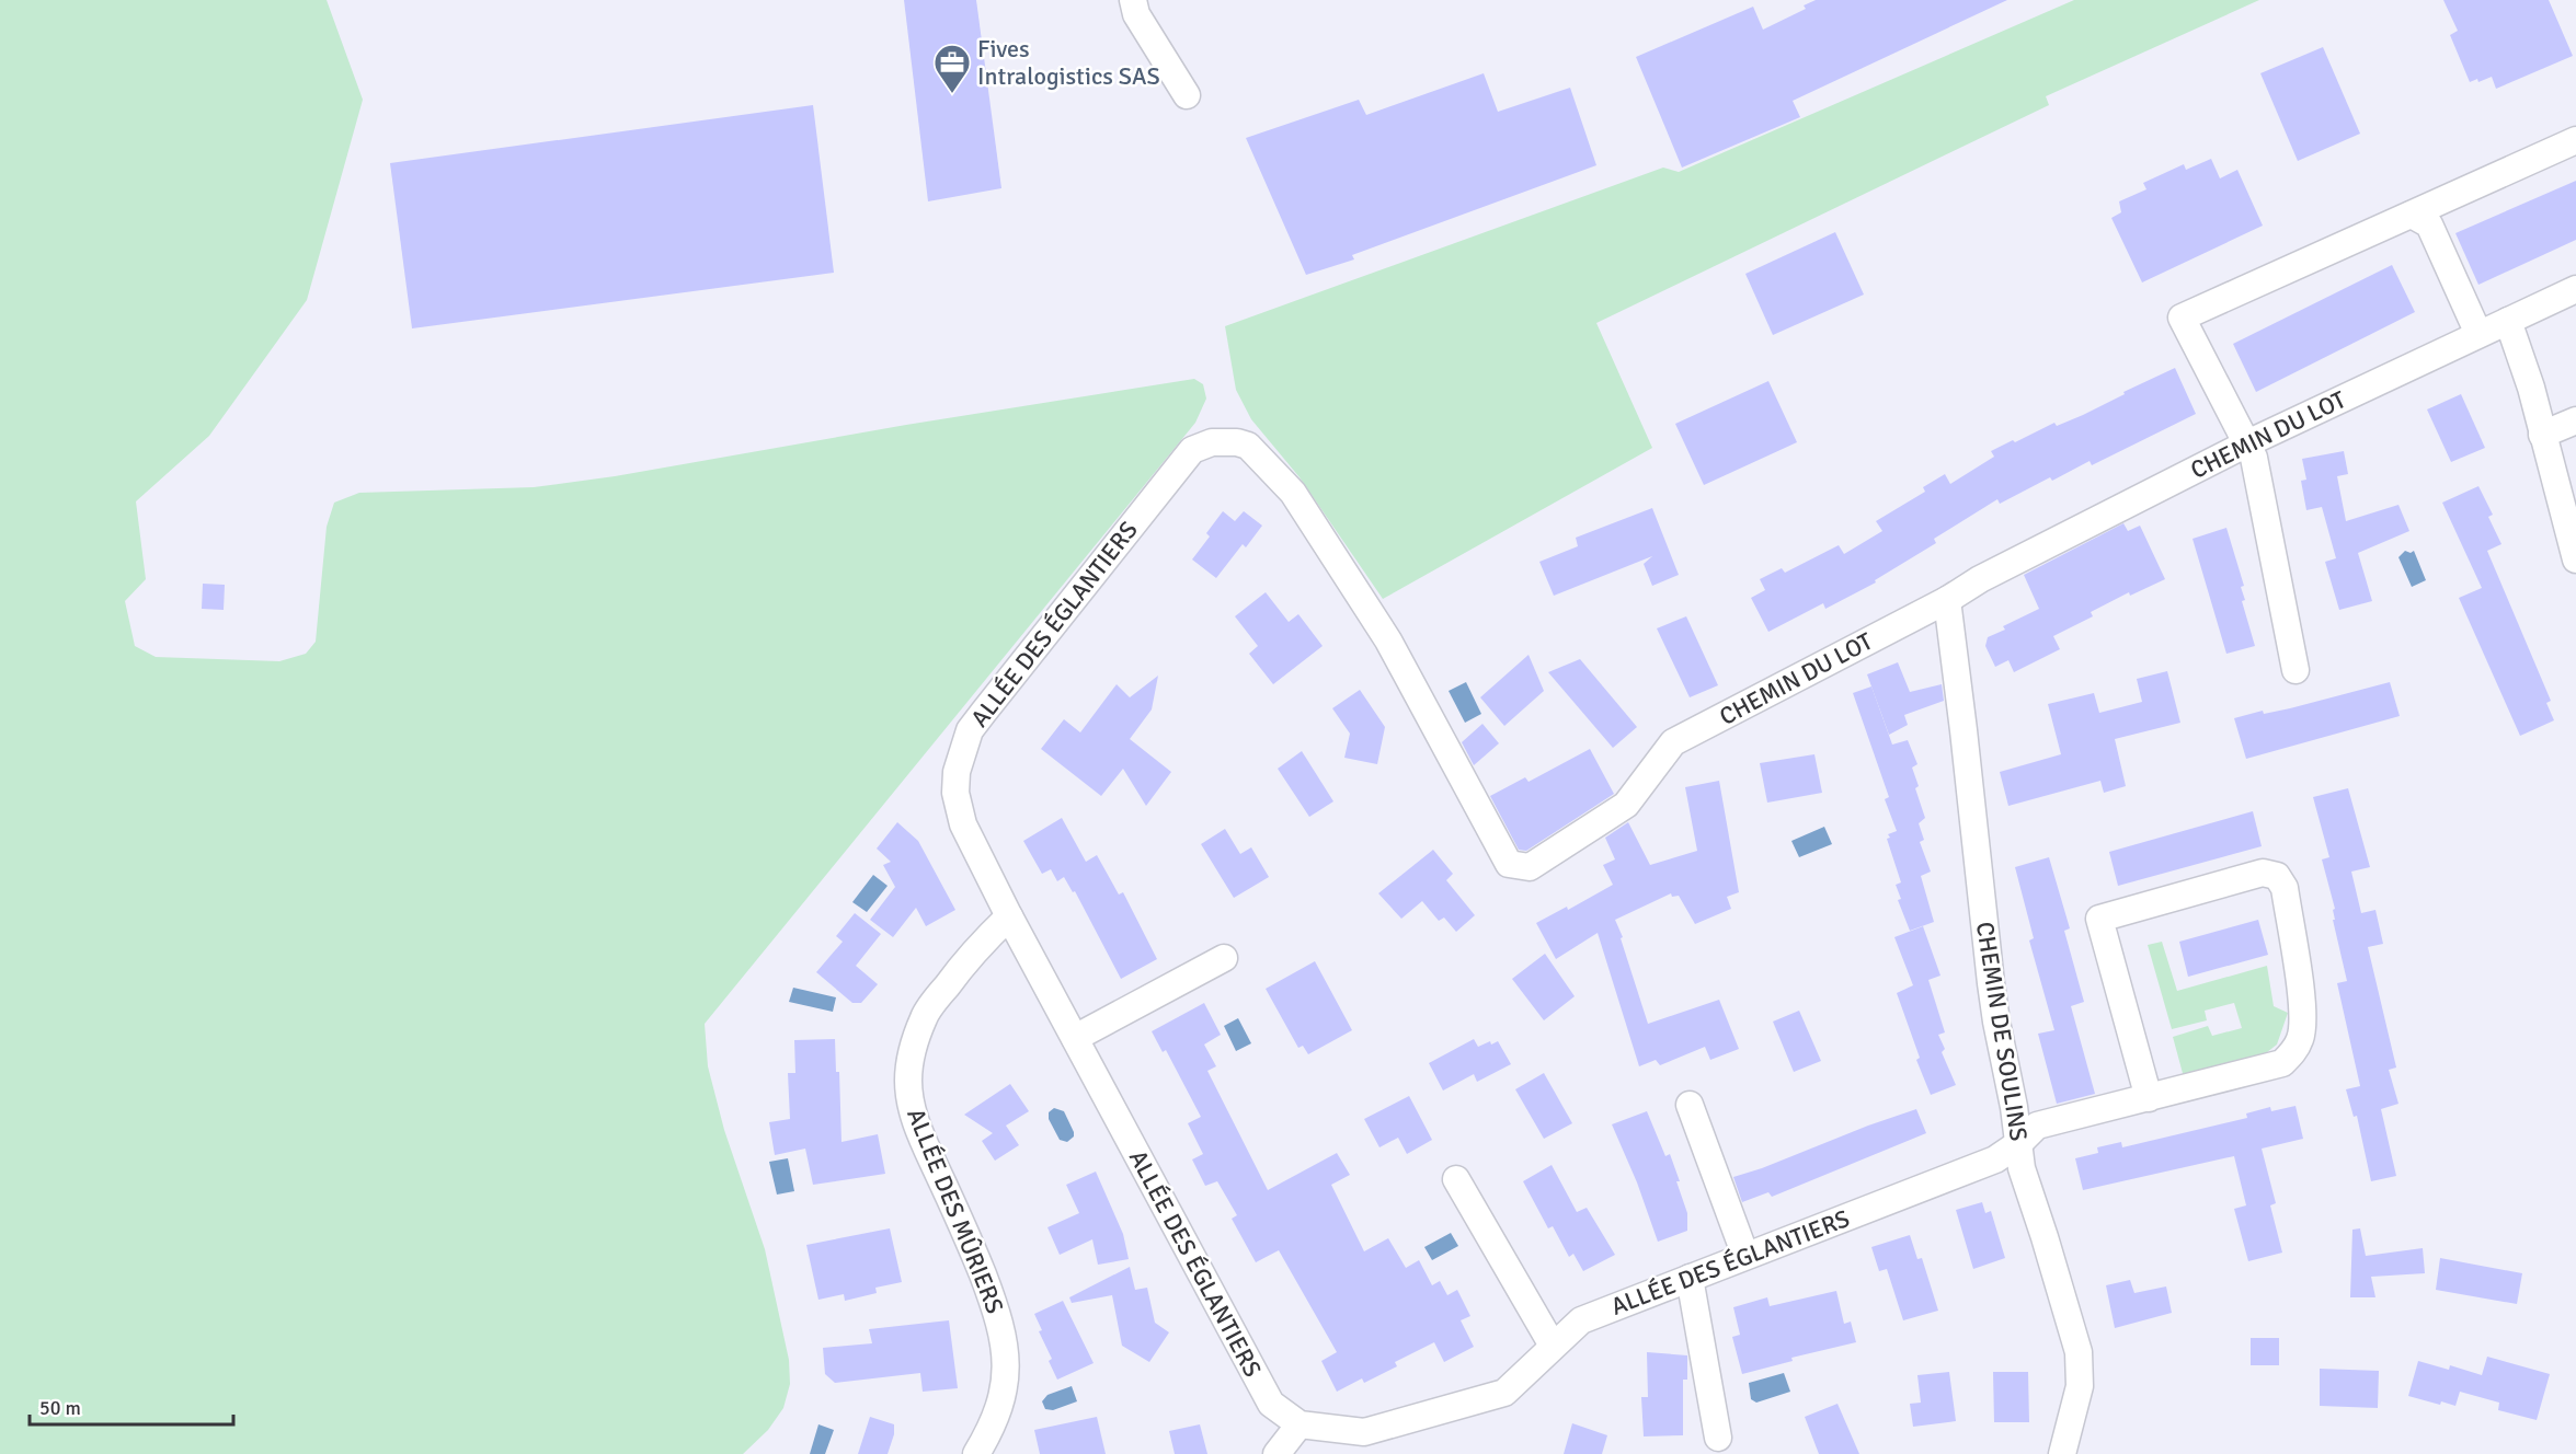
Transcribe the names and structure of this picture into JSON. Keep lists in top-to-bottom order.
{
  "streets": {
    "street": [
      "CHEMIN DU LOT",
      "ALLÉE DES ÉGLANTIERS",
      "CHEMIN DE SOULINS",
      "ALLÉE DES MÛRIERS"
    ]
  },
  "crossings": [
    ["CHEMIN DU LOT", "ALLÉE DES ÉGLANTIERS"],
    ["CHEMIN DU LOT", "CHEMIN DE SOULINS"],
    ["ALLÉE DES ÉGLANTIERS", "CHEMIN DE SOULINS"],
    ["ALLÉE DES ÉGLANTIERS", "ALLÉE DES MÛRIERS"]
  ],
  "places": {
    "office": ["Fives Intralogistics SAS"]
  },
  "scale_bar": "50 m"
}
